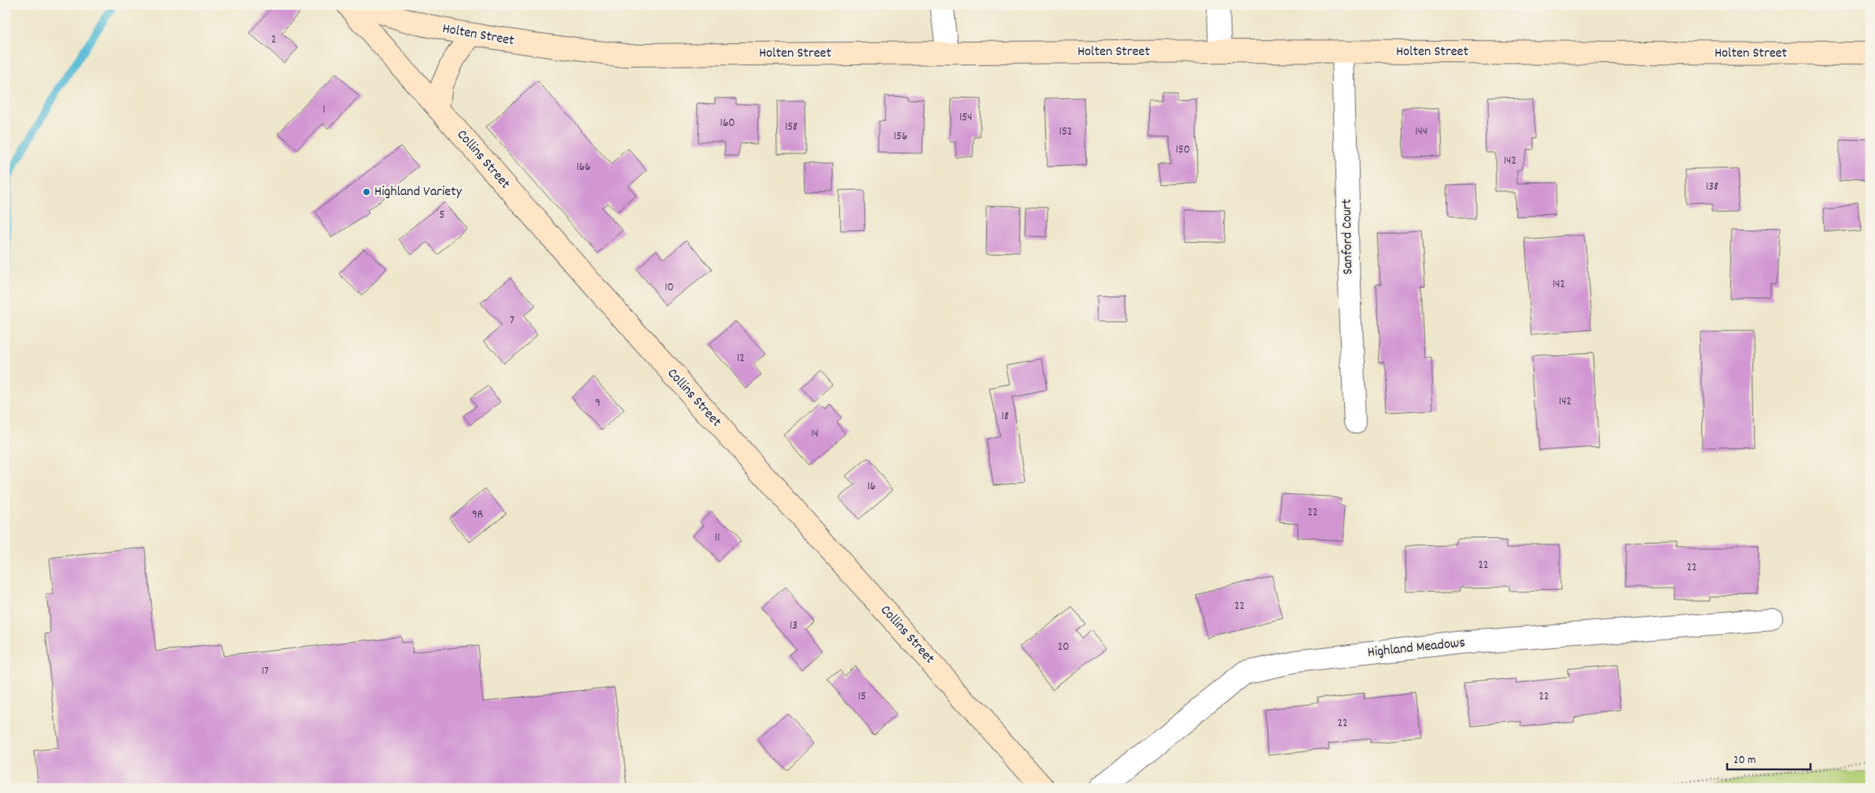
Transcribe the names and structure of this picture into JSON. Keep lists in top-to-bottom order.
{
  "streets": {
    "main road": ["Holten Street", "Collins Street"],
    "street": ["Sanford Court", "Highland Meadows"]
  },
  "crossings": [
    ["Holten Street", "Sanford Court"]
  ],
  "places": ["Highland Variety"],
  "house_numbers": [
    "2",
    "1",
    "154",
    "160",
    "158",
    "152",
    "144",
    "156",
    "150",
    "142",
    "166",
    "138",
    "5",
    "142",
    "10",
    "7",
    "12",
    "142",
    "9",
    "18",
    "14",
    "16",
    "22",
    "9R",
    "11",
    "22",
    "22",
    "22",
    "13",
    "20",
    "17",
    "15",
    "22",
    "22"
  ],
  "scale_bar": "20 m"
}
